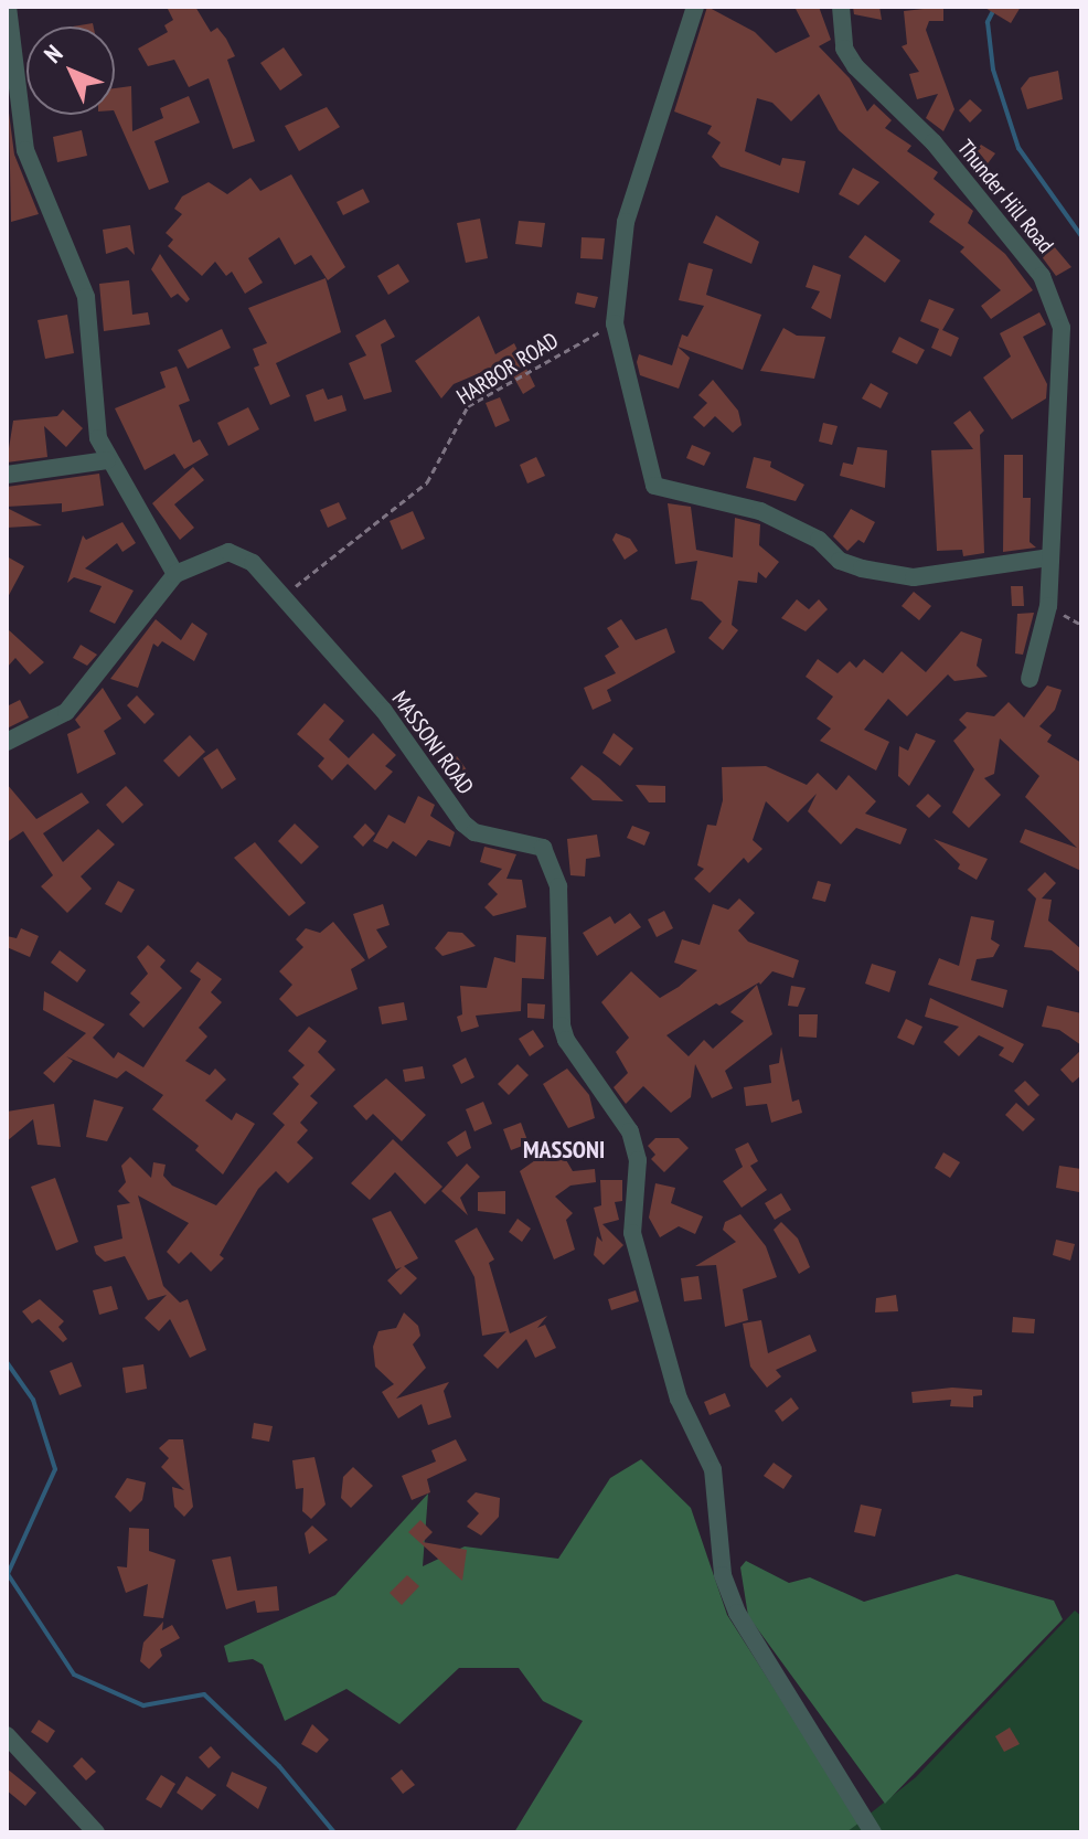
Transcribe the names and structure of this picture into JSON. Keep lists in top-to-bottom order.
{
  "streets": {
    "street": ["Thunder Hill Road", "MASSONI ROAD"],
    "path": ["HARBOR ROAD"]
  },
  "crossings": [
    ["HARBOR ROAD", "MASSONI ROAD"]
  ],
  "districts": ["MASSONI"],
  "north": "top left"
}
